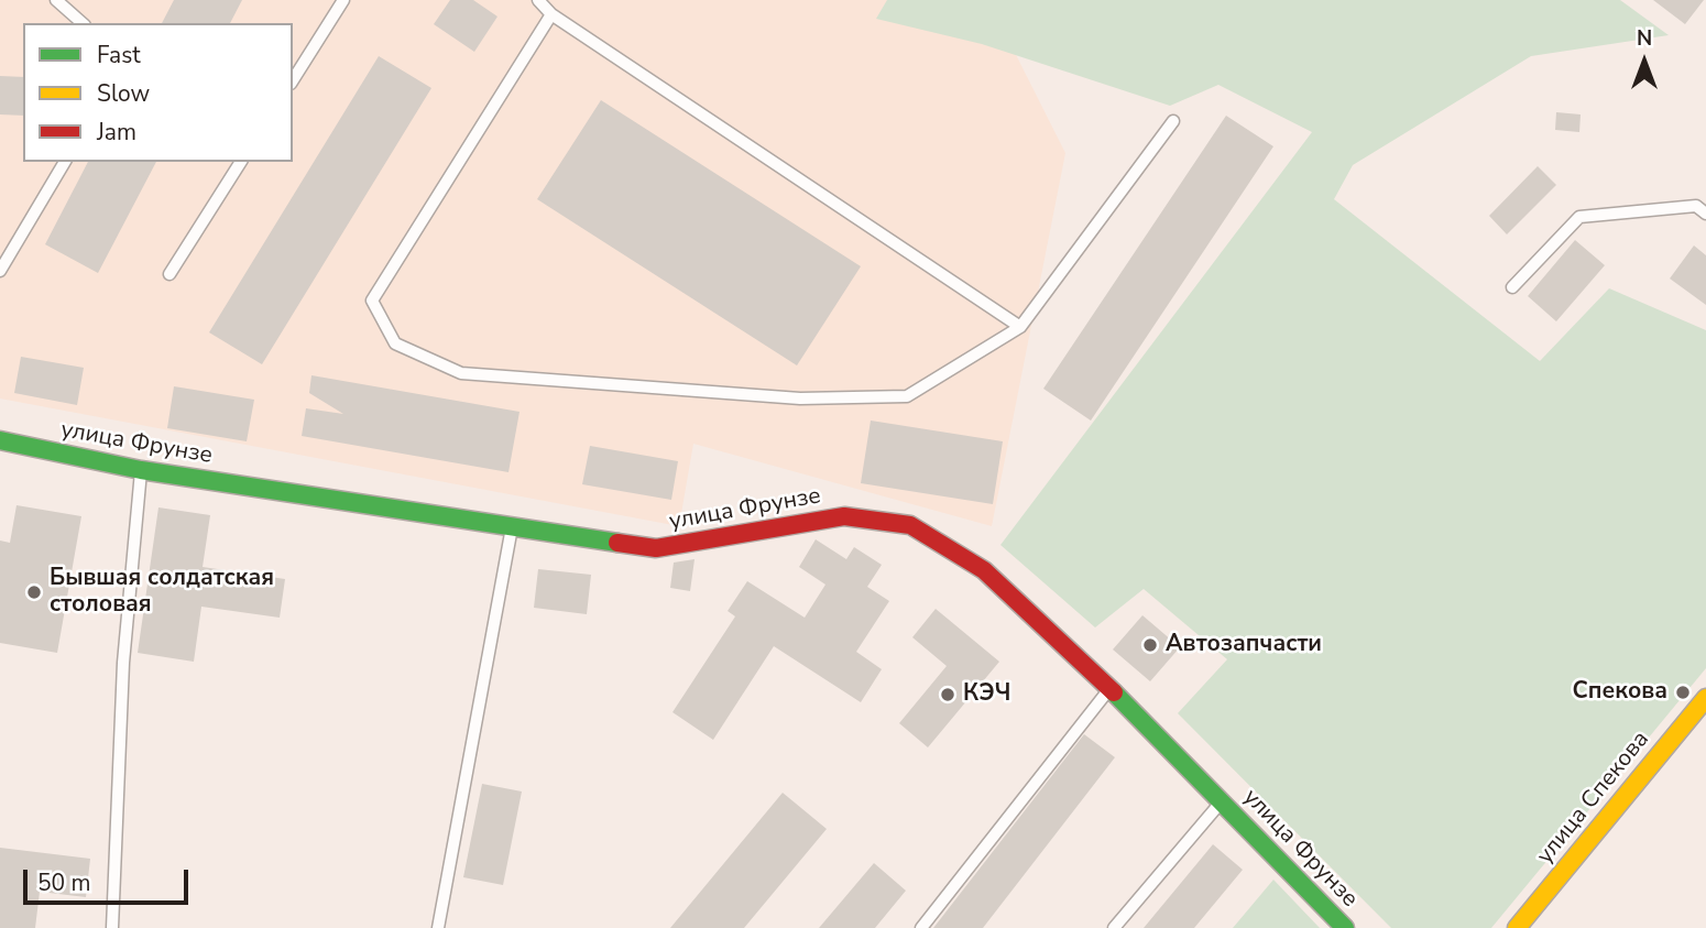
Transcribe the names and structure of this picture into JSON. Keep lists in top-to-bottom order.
{
  "streets": {
    "street": ["улица Фрунзе", "улица Спекова"]
  },
  "places": [
    "Бывшая солдатская столовая",
    "Автозапчасти",
    "Спекова",
    "КЭЧ"
  ],
  "legend": ["Fast", "Slow", "Jam"],
  "scale_bar": "50 m",
  "north": "top"
}
